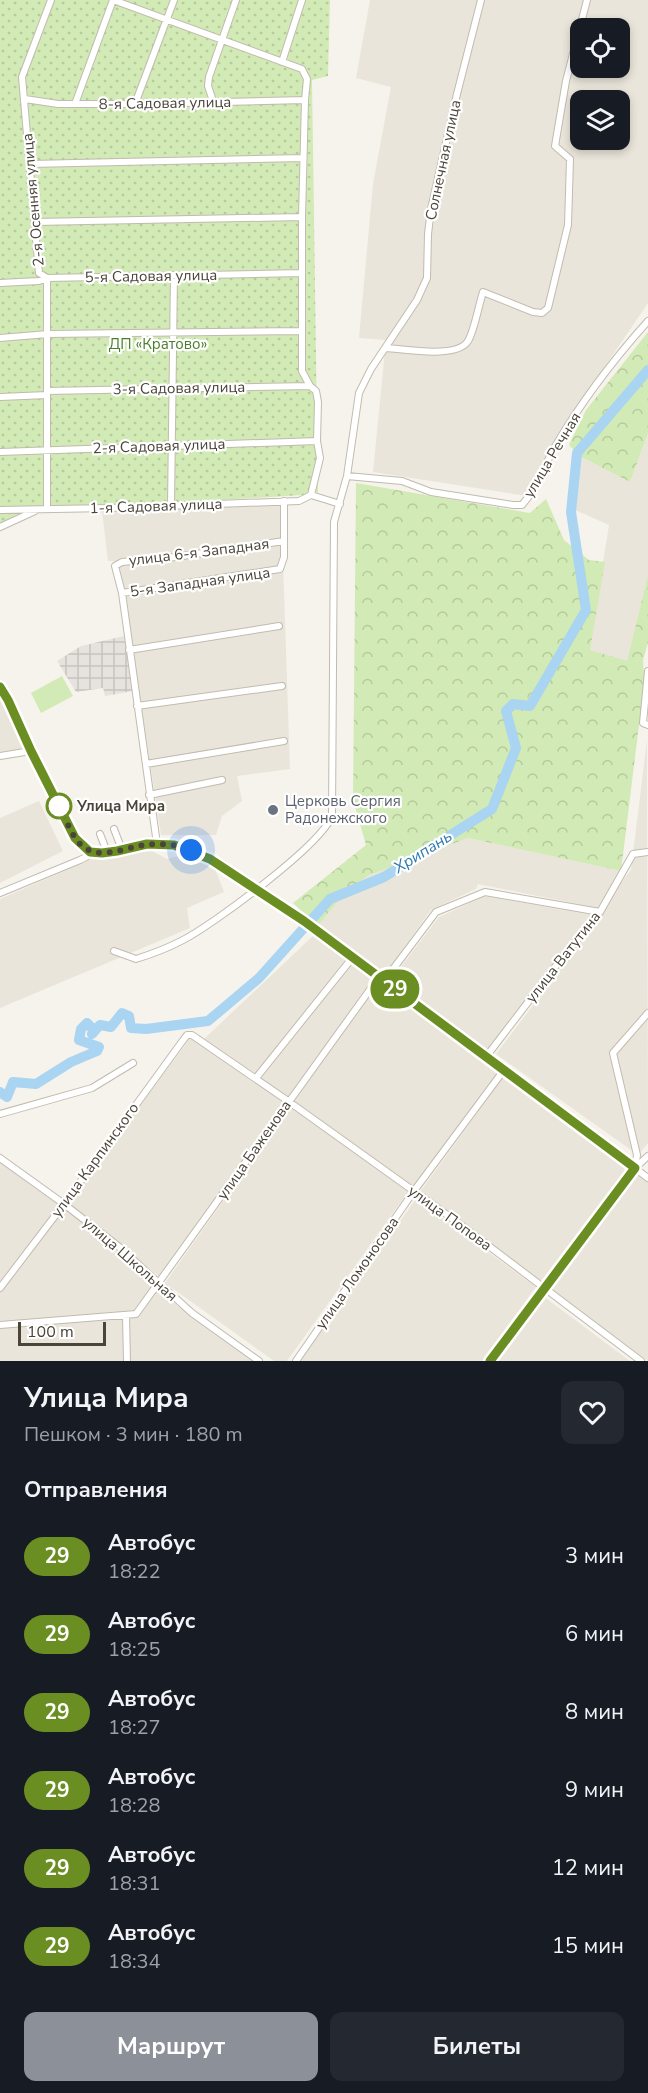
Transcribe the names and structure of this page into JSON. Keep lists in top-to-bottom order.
{
  "streets": {
    "street": [
      "8-я Садовая улица",
      "Солнечная улица",
      "2-я Осенняя улица",
      "5-я Садовая улица",
      "3-я Садовая улица",
      "2-я Садовая улица",
      "улица Речная",
      "1-я Садовая улица",
      "улица 6-я Западная",
      "5-я Западная улица",
      "улица Ватутина",
      "улица Баженова",
      "улица Карпинского",
      "улица Попова",
      "улица Школьная",
      "улица Ломоносова"
    ]
  },
  "crossings": [
    ["8-я Садовая улица", "2-я Осенняя улица"],
    ["Солнечная улица", "улица Речная"],
    ["2-я Осенняя улица", "5-я Садовая улица"],
    ["2-я Осенняя улица", "3-я Садовая улица"],
    ["2-я Осенняя улица", "2-я Садовая улица"],
    ["2-я Осенняя улица", "1-я Садовая улица"],
    ["1-я Садовая улица", "5-я Западная улица"],
    ["улица 6-я Западная", "5-я Западная улица"],
    ["улица Ватутина", "улица Баженова"],
    ["улица Баженова", "улица Попова"],
    ["улица Баженова", "улица Школьная"],
    ["улица Карпинского", "улица Попова"],
    ["улица Карпинского", "улица Школьная"],
    ["улица Попова", "улица Ломоносова"]
  ],
  "water": ["Хрипань"],
  "parks": ["ДП «Кратово»"],
  "places": ["Улица Мира", "Церковь Сергия Радонежского"],
  "lines": ["bus line 29"],
  "scale_bar": "100 m",
  "page": {
    "on_map": "29",
    "scale": "100 m",
    "heading": [
      ["Улица Мира", "Пешком · 3 мин · 180 m"],
      "Отправления"
    ],
    "list": [
      {
        "mark": "29",
        "name": "Автобус",
        "note": "18:22",
        "value": "3 мин"
      },
      {
        "mark": "29",
        "name": "Автобус",
        "note": "18:25",
        "value": "6 мин"
      },
      {
        "mark": "29",
        "name": "Автобус",
        "note": "18:27",
        "value": "8 мин"
      },
      {
        "mark": "29",
        "name": "Автобус",
        "note": "18:28",
        "value": "9 мин"
      },
      {
        "mark": "29",
        "name": "Автобус",
        "note": "18:31",
        "value": "12 мин"
      },
      {
        "mark": "29",
        "name": "Автобус",
        "note": "18:34",
        "value": "15 мин"
      }
    ],
    "buttons": ["Маршрут", "Билеты"]
  }
}
